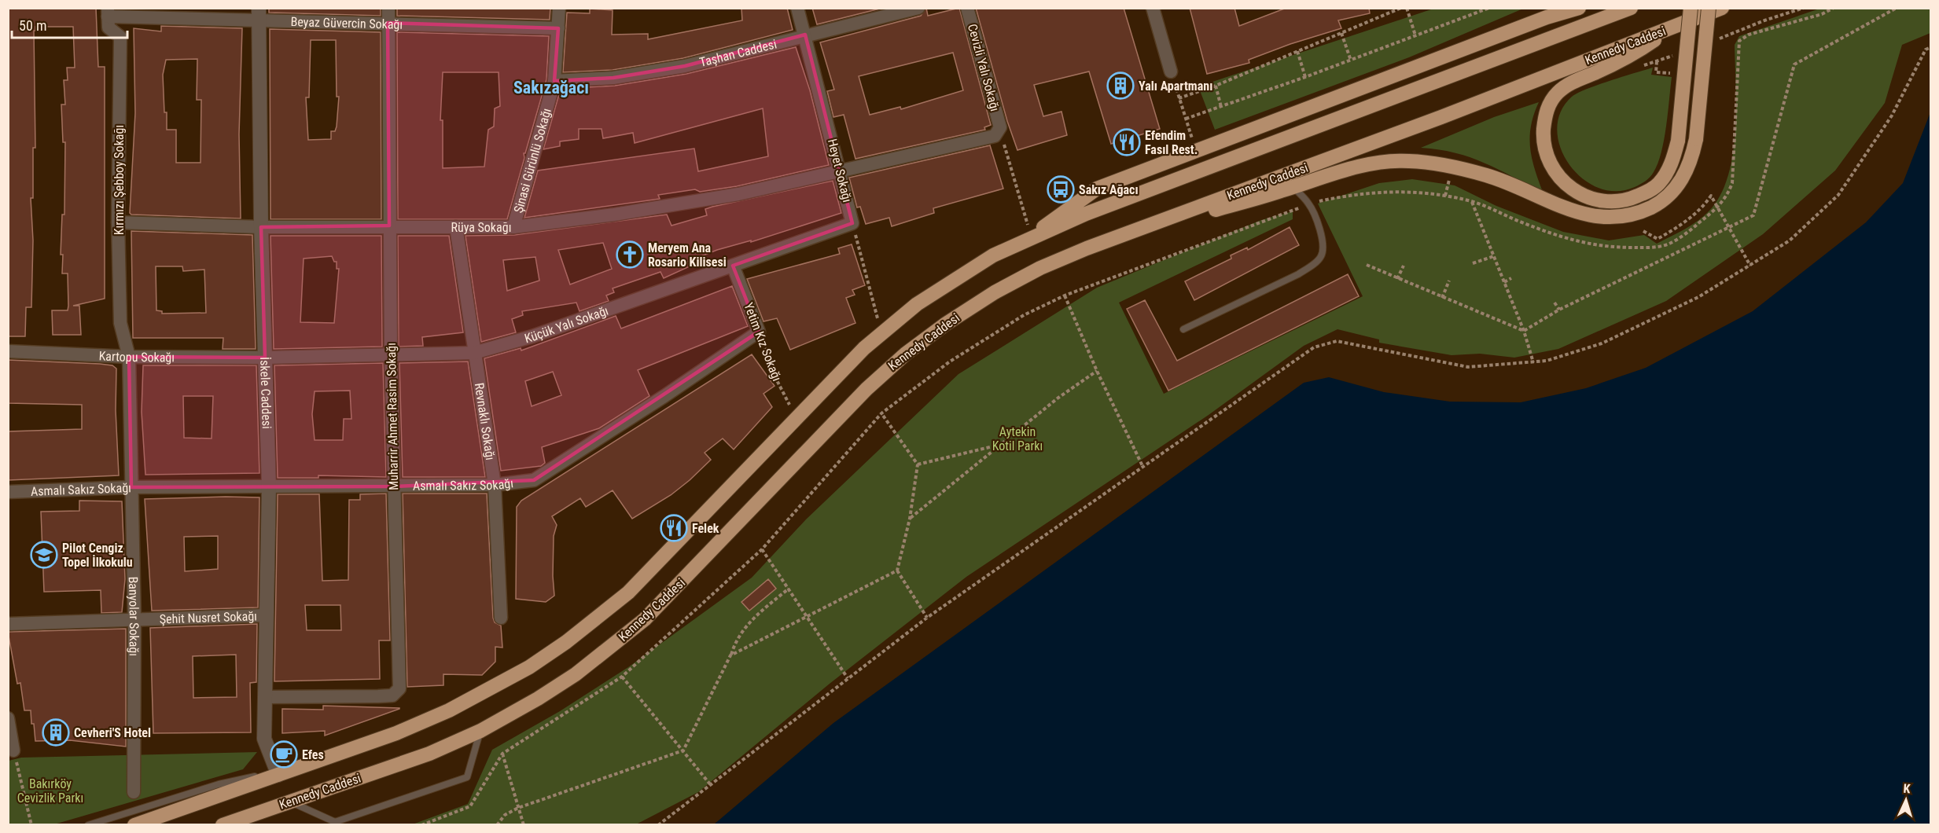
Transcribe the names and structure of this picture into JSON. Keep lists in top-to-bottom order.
{
  "streets": {
    "highway": ["Kennedy Caddesi"],
    "street": [
      "Beyaz Güvercin Sokağı",
      "Taşhan Caddesi",
      "Cevizli Yalı Sokağı",
      "Şinasi Gürünlü Sokağı",
      "Heyet Sokağı",
      "Kırmızı Şebboy Sokağı",
      "Rüya Sokağı",
      "Küçük Yalı Sokağı",
      "Yetim Kız Sokağı",
      "Kartopu Sokağı",
      "İskele Caddesi",
      "Muharrir Ahmet Rasim Sokağı",
      "Revnaklı Sokağı",
      "Asmalı Sakız Sokağı",
      "Banyolar Sokağı",
      "Şehit Nusret Sokağı"
    ]
  },
  "crossings": [
    ["Beyaz Güvercin Sokağı", "Şinasi Gürünlü Sokağı"],
    ["Beyaz Güvercin Sokağı", "Kırmızı Şebboy Sokağı"],
    ["Beyaz Güvercin Sokağı", "İskele Caddesi"],
    ["Beyaz Güvercin Sokağı", "Muharrir Ahmet Rasim Sokağı"],
    ["Taşhan Caddesi", "Şinasi Gürünlü Sokağı"],
    ["Taşhan Caddesi", "Heyet Sokağı"],
    ["Cevizli Yalı Sokağı", "Rüya Sokağı"],
    ["Şinasi Gürünlü Sokağı", "Rüya Sokağı"],
    ["Heyet Sokağı", "Rüya Sokağı"],
    ["Heyet Sokağı", "Küçük Yalı Sokağı"],
    ["Kırmızı Şebboy Sokağı", "Rüya Sokağı"],
    ["Kırmızı Şebboy Sokağı", "Kartopu Sokağı"],
    ["Kırmızı Şebboy Sokağı", "Banyolar Sokağı"],
    ["Rüya Sokağı", "İskele Caddesi"],
    ["Rüya Sokağı", "Muharrir Ahmet Rasim Sokağı"],
    ["Rüya Sokağı", "Revnaklı Sokağı"],
    ["Küçük Yalı Sokağı", "Yetim Kız Sokağı"],
    ["Küçük Yalı Sokağı", "Kartopu Sokağı"],
    ["Küçük Yalı Sokağı", "İskele Caddesi"],
    ["Küçük Yalı Sokağı", "Muharrir Ahmet Rasim Sokağı"],
    ["Küçük Yalı Sokağı", "Revnaklı Sokağı"],
    ["Yetim Kız Sokağı", "Asmalı Sakız Sokağı"],
    ["Kartopu Sokağı", "İskele Caddesi"],
    ["Kartopu Sokağı", "Banyolar Sokağı"],
    ["İskele Caddesi", "Muharrir Ahmet Rasim Sokağı"],
    ["İskele Caddesi", "Asmalı Sakız Sokağı"],
    ["İskele Caddesi", "Şehit Nusret Sokağı"],
    ["Muharrir Ahmet Rasim Sokağı", "Asmalı Sakız Sokağı"],
    ["Revnaklı Sokağı", "Asmalı Sakız Sokağı"],
    ["Asmalı Sakız Sokağı", "Banyolar Sokağı"],
    ["Banyolar Sokağı", "Şehit Nusret Sokağı"]
  ],
  "districts": ["Sakızağacı"],
  "parks": ["Aytekin Kotil Parkı", "Bakırköy Cevizlik Parkı"],
  "places": {
    "building": ["Yalı Apartmanı", "Cevheri'S Hotel"],
    "restaurant": ["Efendim Fasıl Rest.", "Felek"],
    "bus stop": ["Sakız Ağacı"],
    "church": ["Meryem Ana Rosario Kilisesi"],
    "school or university": ["Pilot Cengiz Topel İlkokulu"],
    "cafe": ["Efes"]
  },
  "scale_bar": "50 m",
  "north": "top"
}
